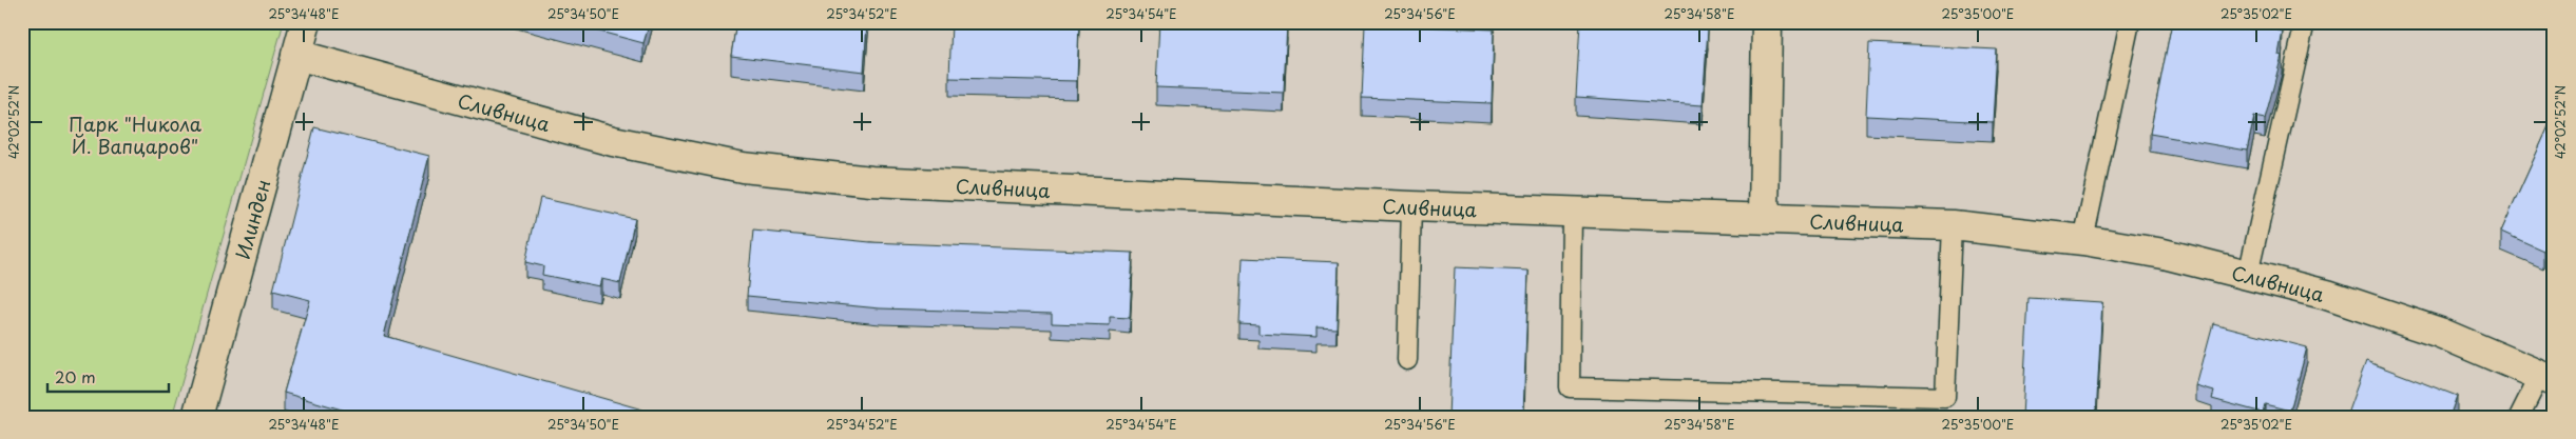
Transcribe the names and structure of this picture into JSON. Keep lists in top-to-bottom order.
{
  "streets": {
    "street": ["Сливница", "Илинден"]
  },
  "crossings": [
    ["Сливница", "Илинден"]
  ],
  "parks": ["Парк \"Никола Й. Вапцаров\""],
  "scale_bar": "20 m",
  "coordinates": [
    "25°34'48\"E",
    "25°34'50\"E",
    "25°34'52\"E",
    "25°34'54\"E",
    "25°34'56\"E",
    "25°34'58\"E",
    "25°35'00\"E",
    "25°35'02\"E",
    "42°02'52\"N"
  ]
}
